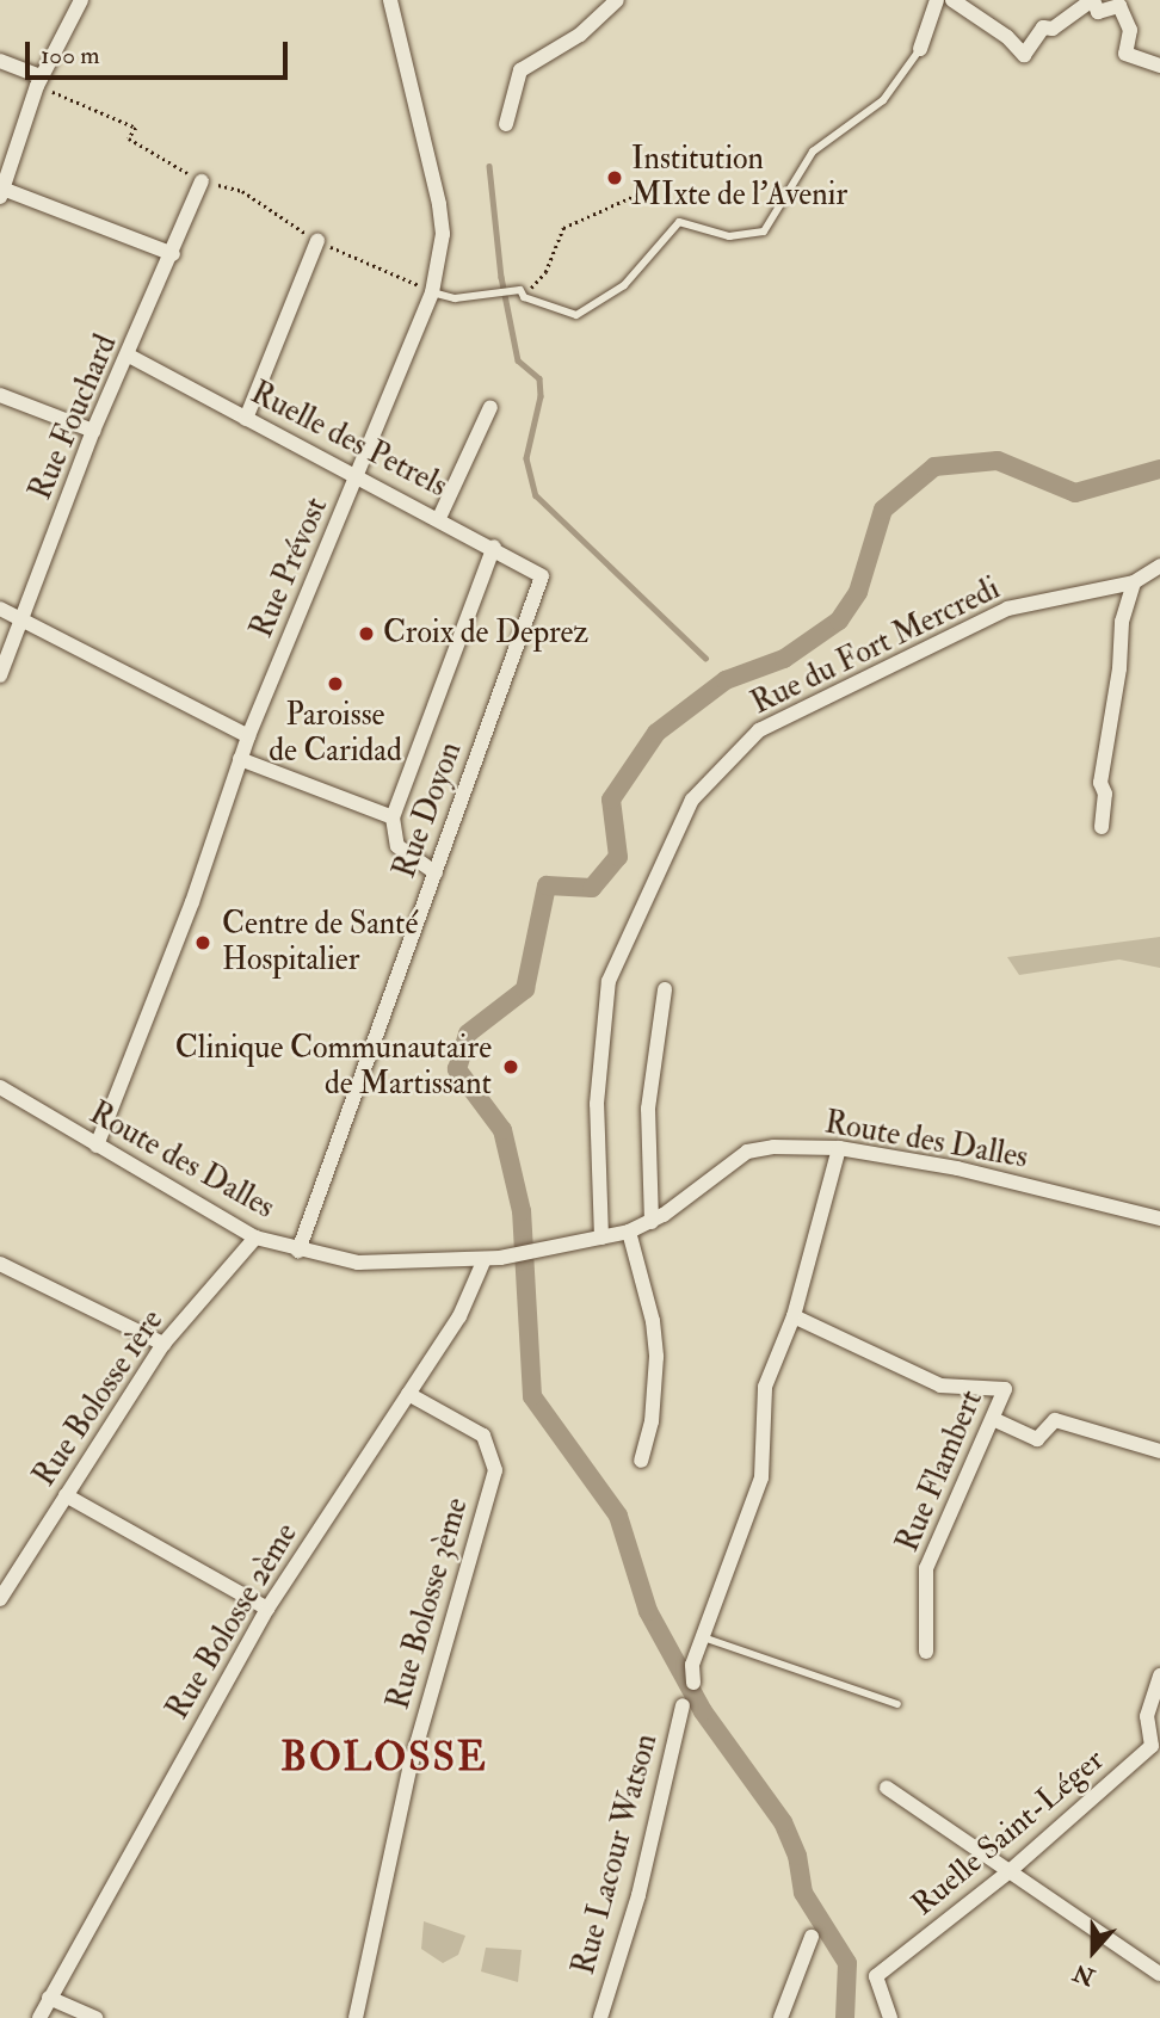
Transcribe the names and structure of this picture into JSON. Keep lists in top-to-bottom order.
{
  "streets": {
    "street": [
      "Rue Fouchard",
      "Ruelle des Petrels",
      "Rue Prévost",
      "Rue du Fort Mercredi",
      "Rue Doyon",
      "Route des Dalles",
      "Rue Bolosse 1ère",
      "Rue Flambert",
      "Rue Bolosse 3ème",
      "Rue Bolosse 2ème",
      "Ruelle Saint-Léger",
      "Rue Lacour Watson"
    ]
  },
  "crossings": [
    ["Rue Fouchard", "Ruelle des Petrels"],
    ["Ruelle des Petrels", "Rue Prévost"],
    ["Ruelle des Petrels", "Rue Doyon"],
    ["Rue Prévost", "Route des Dalles"],
    ["Rue du Fort Mercredi", "Route des Dalles"],
    ["Rue Doyon", "Route des Dalles"],
    ["Route des Dalles", "Rue Bolosse 1ère"],
    ["Route des Dalles", "Rue Bolosse 2ème"],
    ["Rue Bolosse 3ème", "Rue Bolosse 2ème"]
  ],
  "districts": ["BOLOSSE"],
  "places": [
    "Institution MIxte de l'Avenir",
    "Croix de Deprez",
    "Paroisse de Caridad",
    "Centre de Santé Hospitalier",
    "Clinique Communautaire de Martissant"
  ],
  "scale_bar": "100 m",
  "north": "bottom"
}
